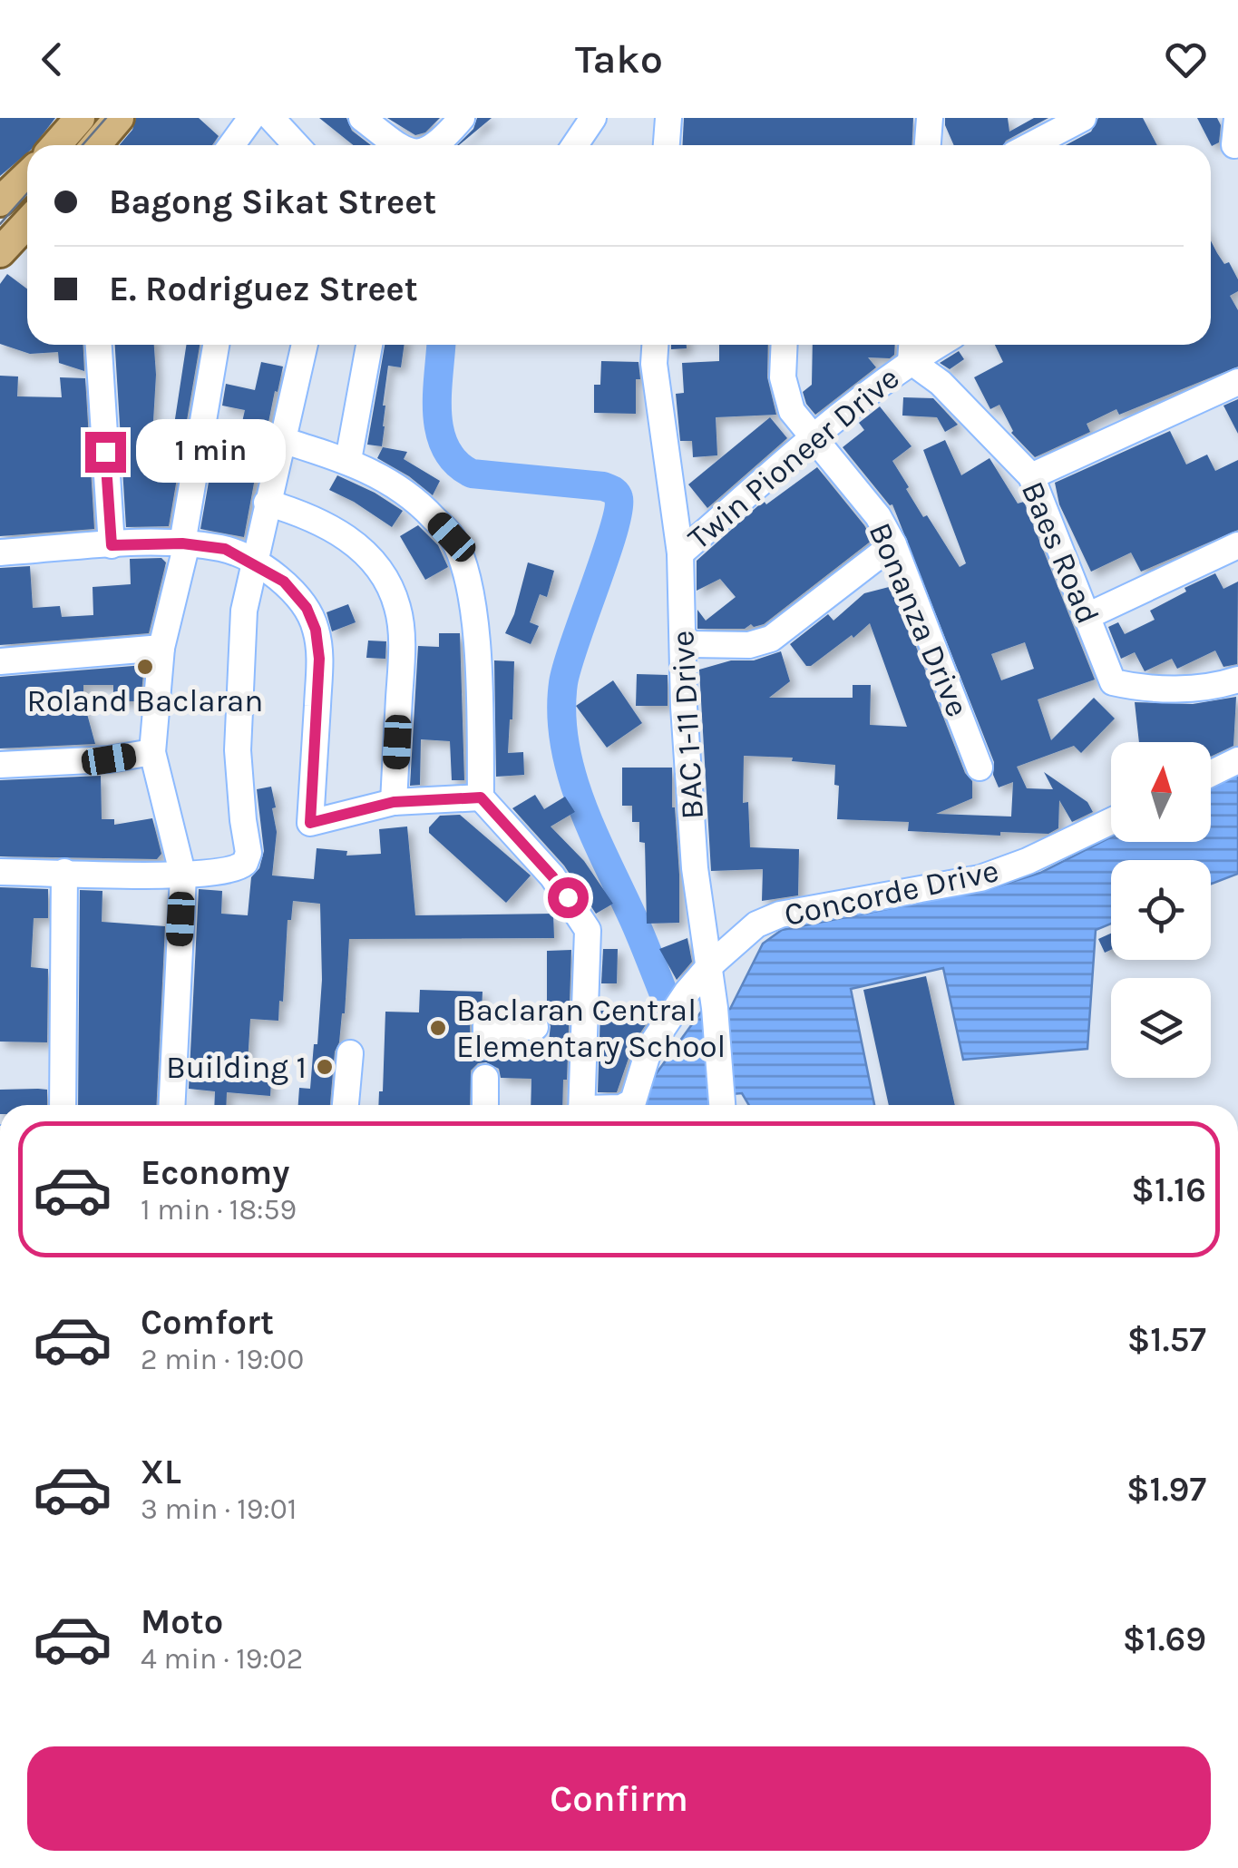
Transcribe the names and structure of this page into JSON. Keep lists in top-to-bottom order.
{
  "streets": {
    "street": [
      "Twin Pioneer Drive",
      "Baes Road",
      "Bonanza Drive",
      "BAC 1-11 Drive",
      "Concorde Drive"
    ]
  },
  "crossings": [
    ["Twin Pioneer Drive", "Baes Road"],
    ["Twin Pioneer Drive", "Bonanza Drive"],
    ["Twin Pioneer Drive", "BAC 1-11 Drive"],
    ["BAC 1-11 Drive", "Concorde Drive"]
  ],
  "places": ["Roland Baclaran", "Baclaran Central Elementary School", "Building 1"],
  "north": "top",
  "page": {
    "header": "Tako",
    "banner": ["Bagong Sikat Street", "E. Rodriguez Street"],
    "bubble": "1 min",
    "list": [
      {
        "name": "Economy",
        "note": "1 min · 18:59",
        "value": "$1.16"
      },
      {
        "name": "Comfort",
        "note": "2 min · 19:00",
        "value": "$1.57"
      },
      {
        "name": "XL",
        "note": "3 min · 19:01",
        "value": "$1.97"
      },
      {
        "name": "Moto",
        "note": "4 min · 19:02",
        "value": "$1.69"
      }
    ],
    "buttons": "Confirm"
  }
}
